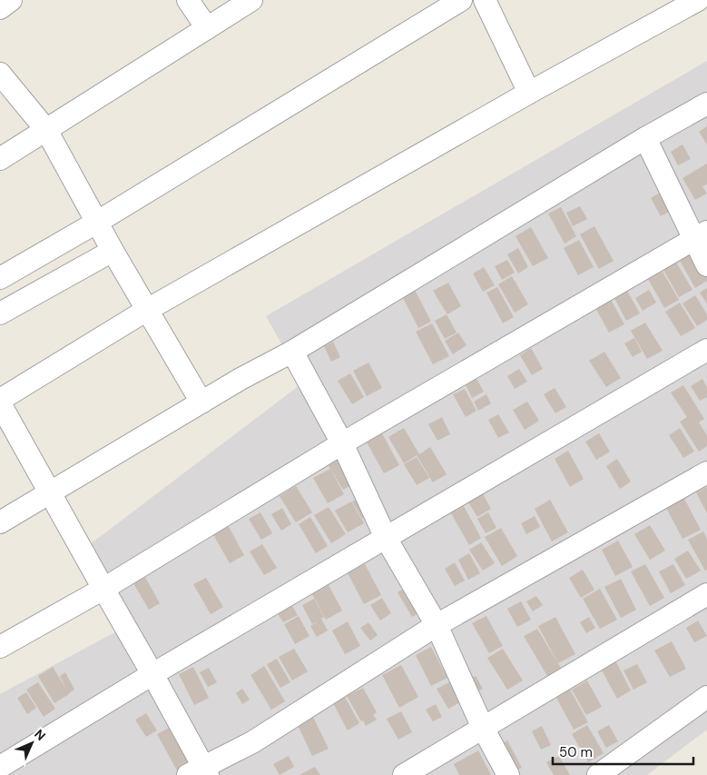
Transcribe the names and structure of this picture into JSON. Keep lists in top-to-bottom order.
{
  "scale_bar": "50 m",
  "north": "top right"
}
